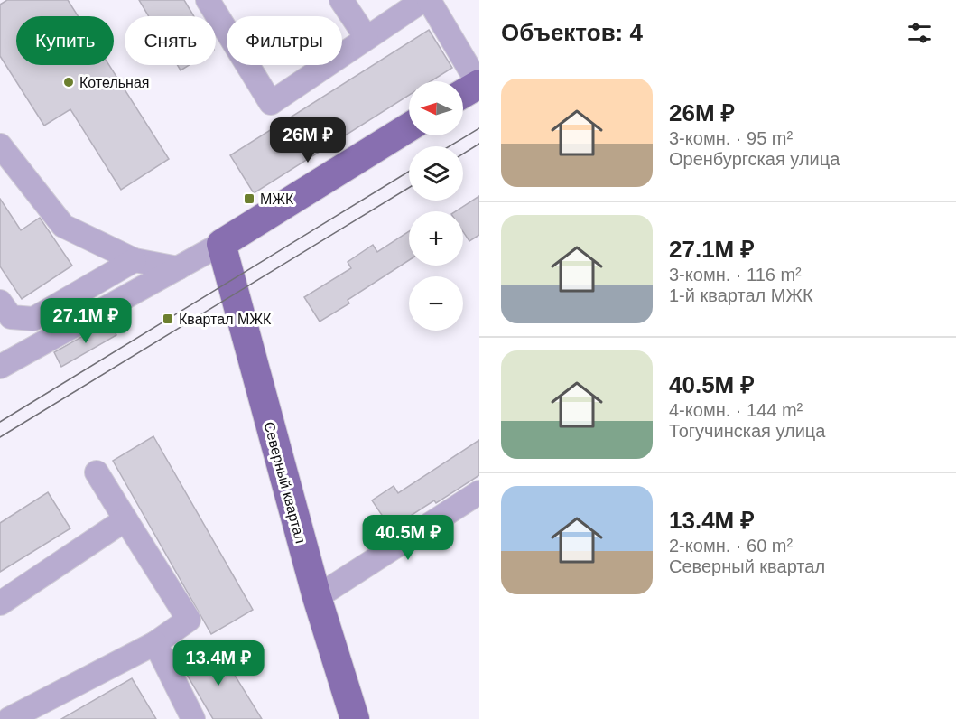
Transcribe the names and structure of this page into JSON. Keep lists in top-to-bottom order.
{
  "streets": {
    "main road": ["Северный квартал"]
  },
  "places": {
    "other": ["Котельная"],
    "transit": ["МЖК", "Квартал МЖК"]
  },
  "north": "left",
  "page": {
    "heading": "Объектов: 4",
    "chip": ["Купить", "Снять", "Фильтры"],
    "list": [
      {
        "name": "26M ₽",
        "note": "3-комн. · 95 m² · Оренбургская улица"
      },
      {
        "name": "27.1M ₽",
        "note": "3-комн. · 116 m² · 1-й квартал МЖК"
      },
      {
        "name": "40.5M ₽",
        "note": "4-комн. · 144 m² · Тогучинская улица"
      },
      {
        "name": "13.4M ₽",
        "note": "2-комн. · 60 m² · Северный квартал"
      }
    ],
    "map_buttons": ["+", "−"],
    "price": [
      "26M ₽",
      "27.1M ₽",
      "40.5M ₽",
      "13.4M ₽"
    ]
  }
}
